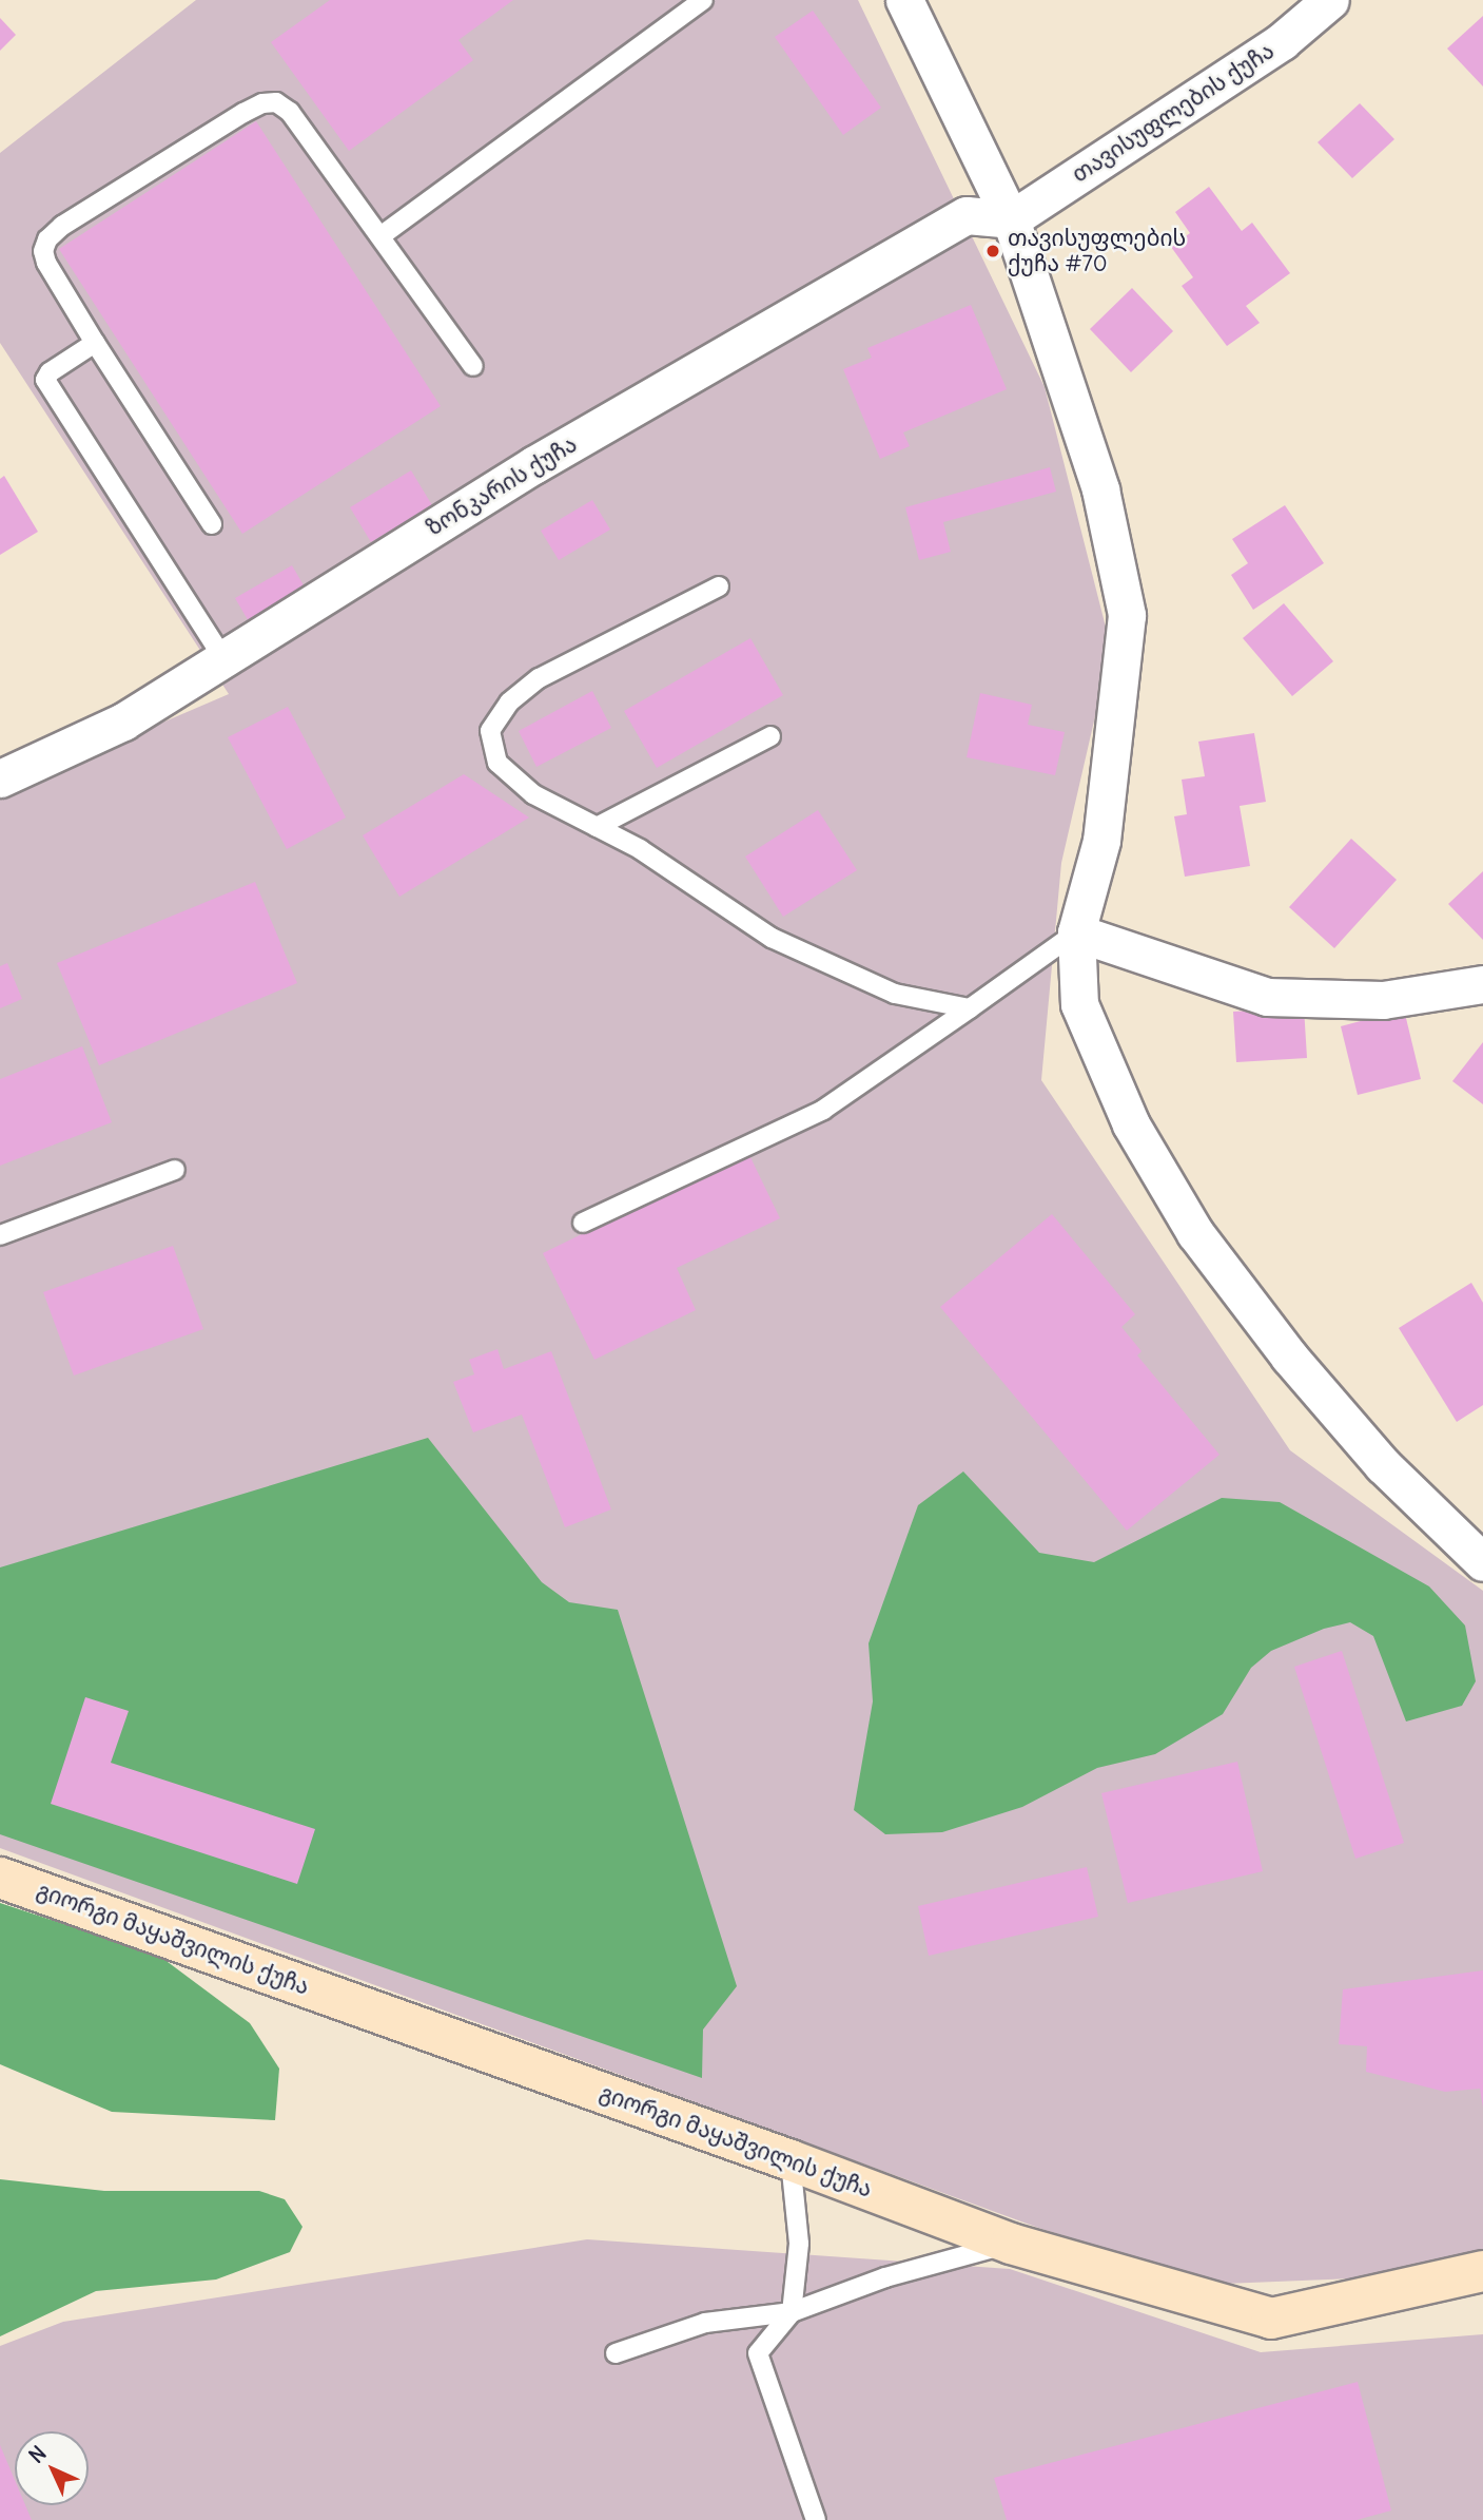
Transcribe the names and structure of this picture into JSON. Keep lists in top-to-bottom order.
{
  "streets": {
    "street": ["თავისუფლების ქუჩა", "ზონკარის ქუჩა", "გიორგი მაყაშვილის ქუჩა"]
  },
  "crossings": [
    ["თავისუფლების ქუჩა", "ზონკარის ქუჩა"]
  ],
  "places": ["თავისუფლების ქუჩა #70"],
  "north": "top left"
}
